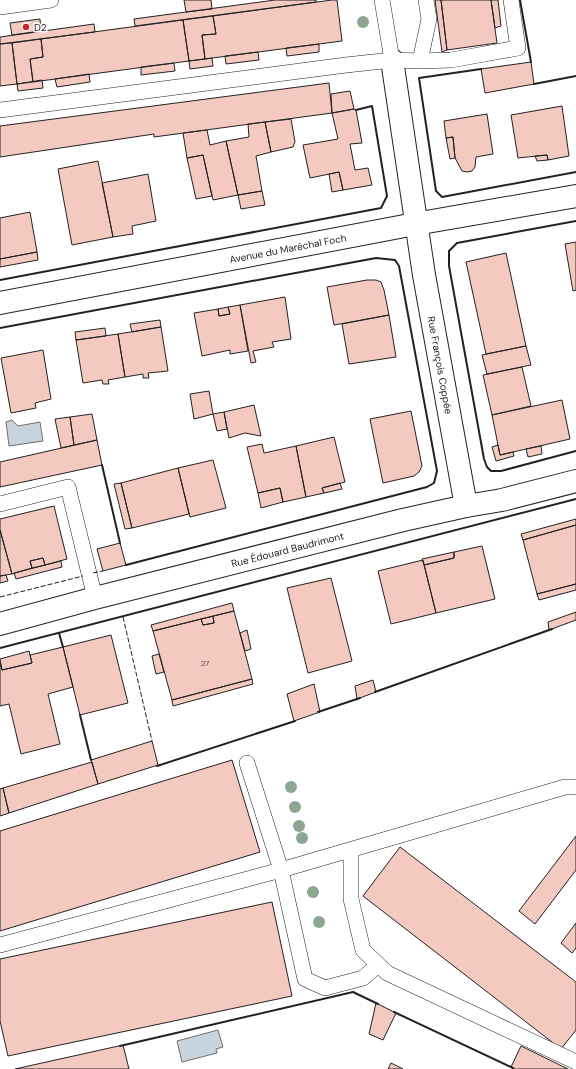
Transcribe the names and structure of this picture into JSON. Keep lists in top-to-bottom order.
{
  "streets": {
    "street": ["Avenue du Maréchal Foch", "Rue François Coppée", "Rue Édouard Baudrimont"]
  },
  "crossings": [
    ["Avenue du Maréchal Foch", "Rue François Coppée"],
    ["Rue François Coppée", "Rue Édouard Baudrimont"]
  ],
  "places": ["D2"],
  "house_numbers": ["27"]
}
